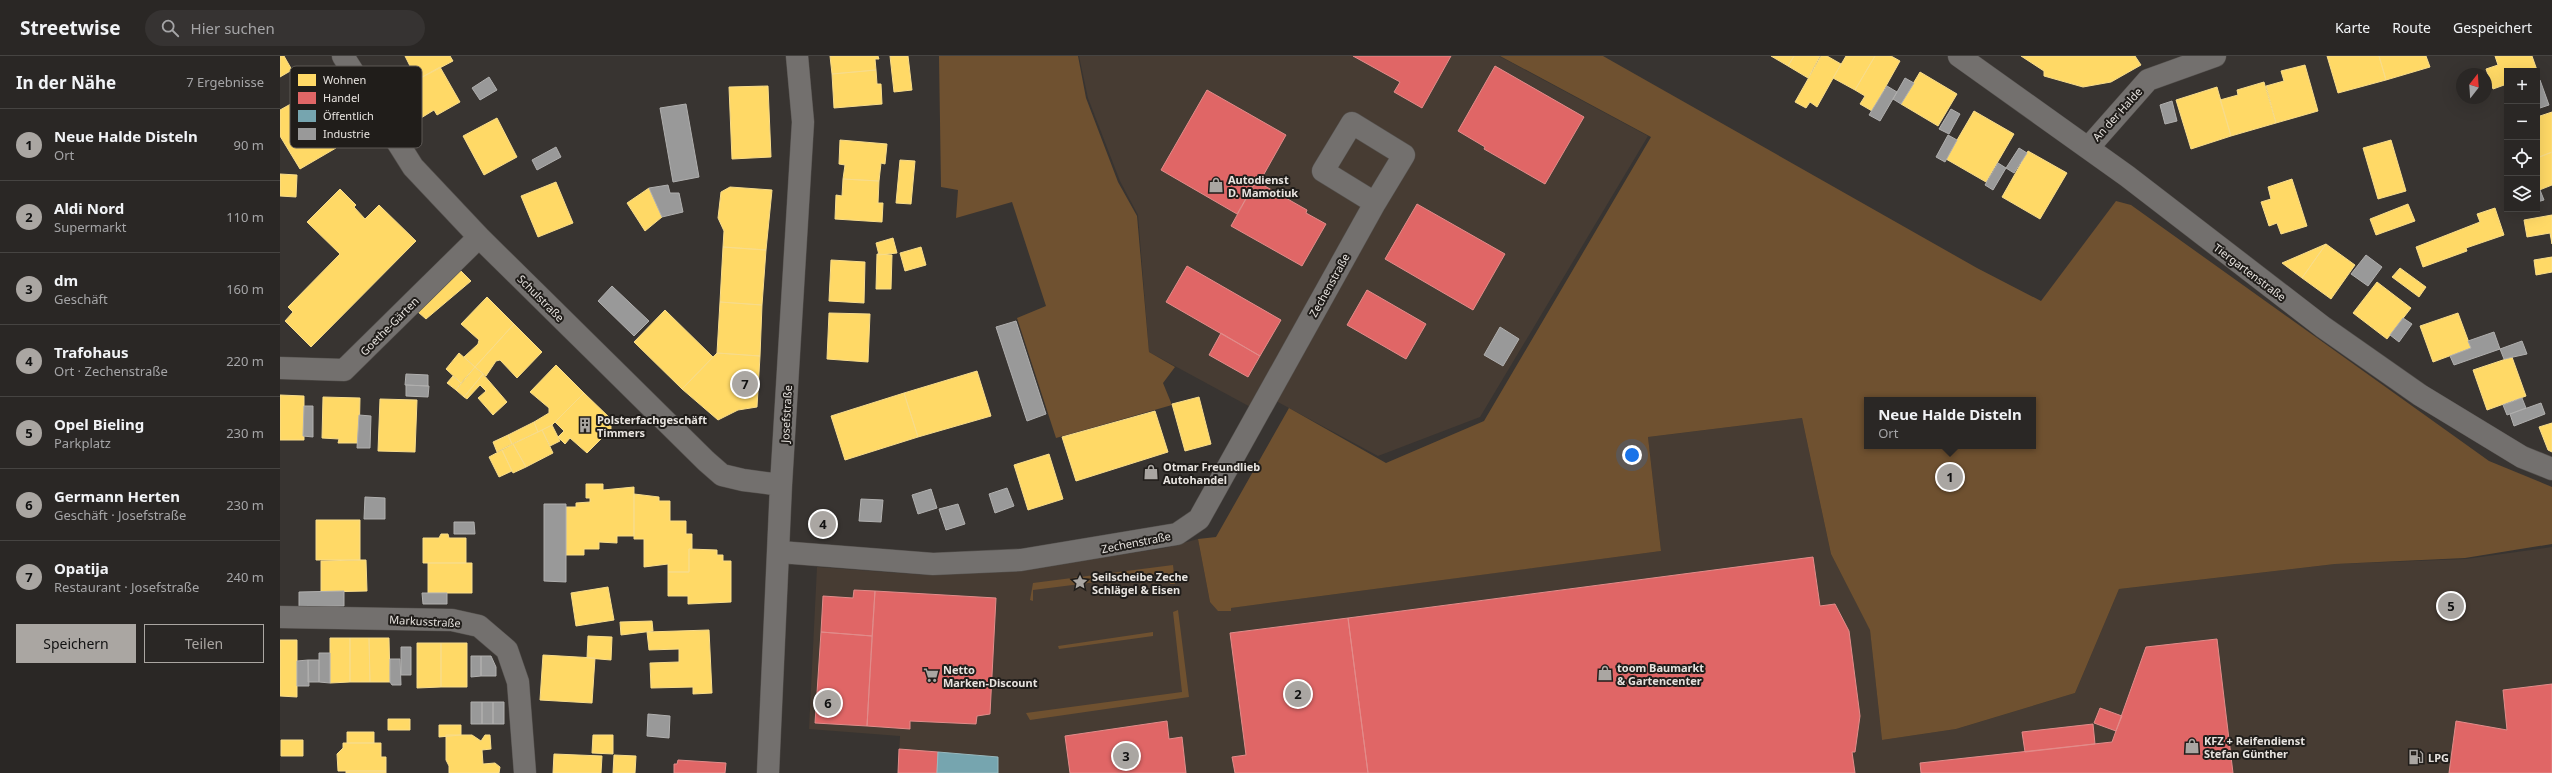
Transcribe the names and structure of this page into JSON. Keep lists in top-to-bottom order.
{
  "streets": {
    "street": [
      "An der Halde",
      "Tiergartenstraße",
      "Zechenstraße",
      "Schulstraße",
      "Goethe-Gärten",
      "Josefstraße",
      "Markusstraße"
    ]
  },
  "crossings": [
    ["An der Halde", "Tiergartenstraße"],
    ["Zechenstraße", "Josefstraße"],
    ["Schulstraße", "Goethe-Gärten"],
    ["Schulstraße", "Josefstraße"]
  ],
  "places": {
    "shop": [
      "Autodienst D. Mamotiuk",
      "Otmar Freundlieb Autohandel",
      "toom Baumarkt & Gartencenter",
      "KFZ + Reifendienst Stefan Günther"
    ],
    "building": ["Polsterfachgeschäft Timmers"],
    "place": ["Seilscheibe Zeche Schlägel & Eisen"],
    "supermarket": ["Netto Marken-Discount"],
    "fuel station": ["LPG"]
  },
  "legend": [
    "Wohnen",
    "Handel",
    "Öffentlich",
    "Industrie"
  ],
  "north": "top",
  "page": {
    "header": "Streetwise",
    "search": "Hier suchen",
    "nav": ["Karte", "Route", "Gespeichert"],
    "heading": ["In der Nähe", "7 Ergebnisse"],
    "map_buttons": ["+", "−"],
    "list": [
      {
        "mark": "1",
        "name": "Neue Halde Disteln",
        "note": "Ort",
        "value": "90 m"
      },
      {
        "mark": "2",
        "name": "Aldi Nord",
        "note": "Supermarkt",
        "value": "110 m"
      },
      {
        "mark": "3",
        "name": "dm",
        "note": "Geschäft",
        "value": "160 m"
      },
      {
        "mark": "4",
        "name": "Trafohaus",
        "note": "Ort · Zechenstraße",
        "value": "220 m"
      },
      {
        "mark": "5",
        "name": "Opel Bieling",
        "note": "Parkplatz",
        "value": "230 m"
      },
      {
        "mark": "6",
        "name": "Germann Herten",
        "note": "Geschäft · Josefstraße",
        "value": "230 m"
      },
      {
        "mark": "7",
        "name": "Opatija",
        "note": "Restaurant · Josefstraße",
        "value": "240 m"
      }
    ],
    "pins": [
      "7",
      "1",
      "4",
      "5",
      "2",
      "6",
      "3"
    ],
    "popup": ["Neue Halde Disteln", "Ort"],
    "buttons": ["Speichern", "Teilen"]
  }
}
